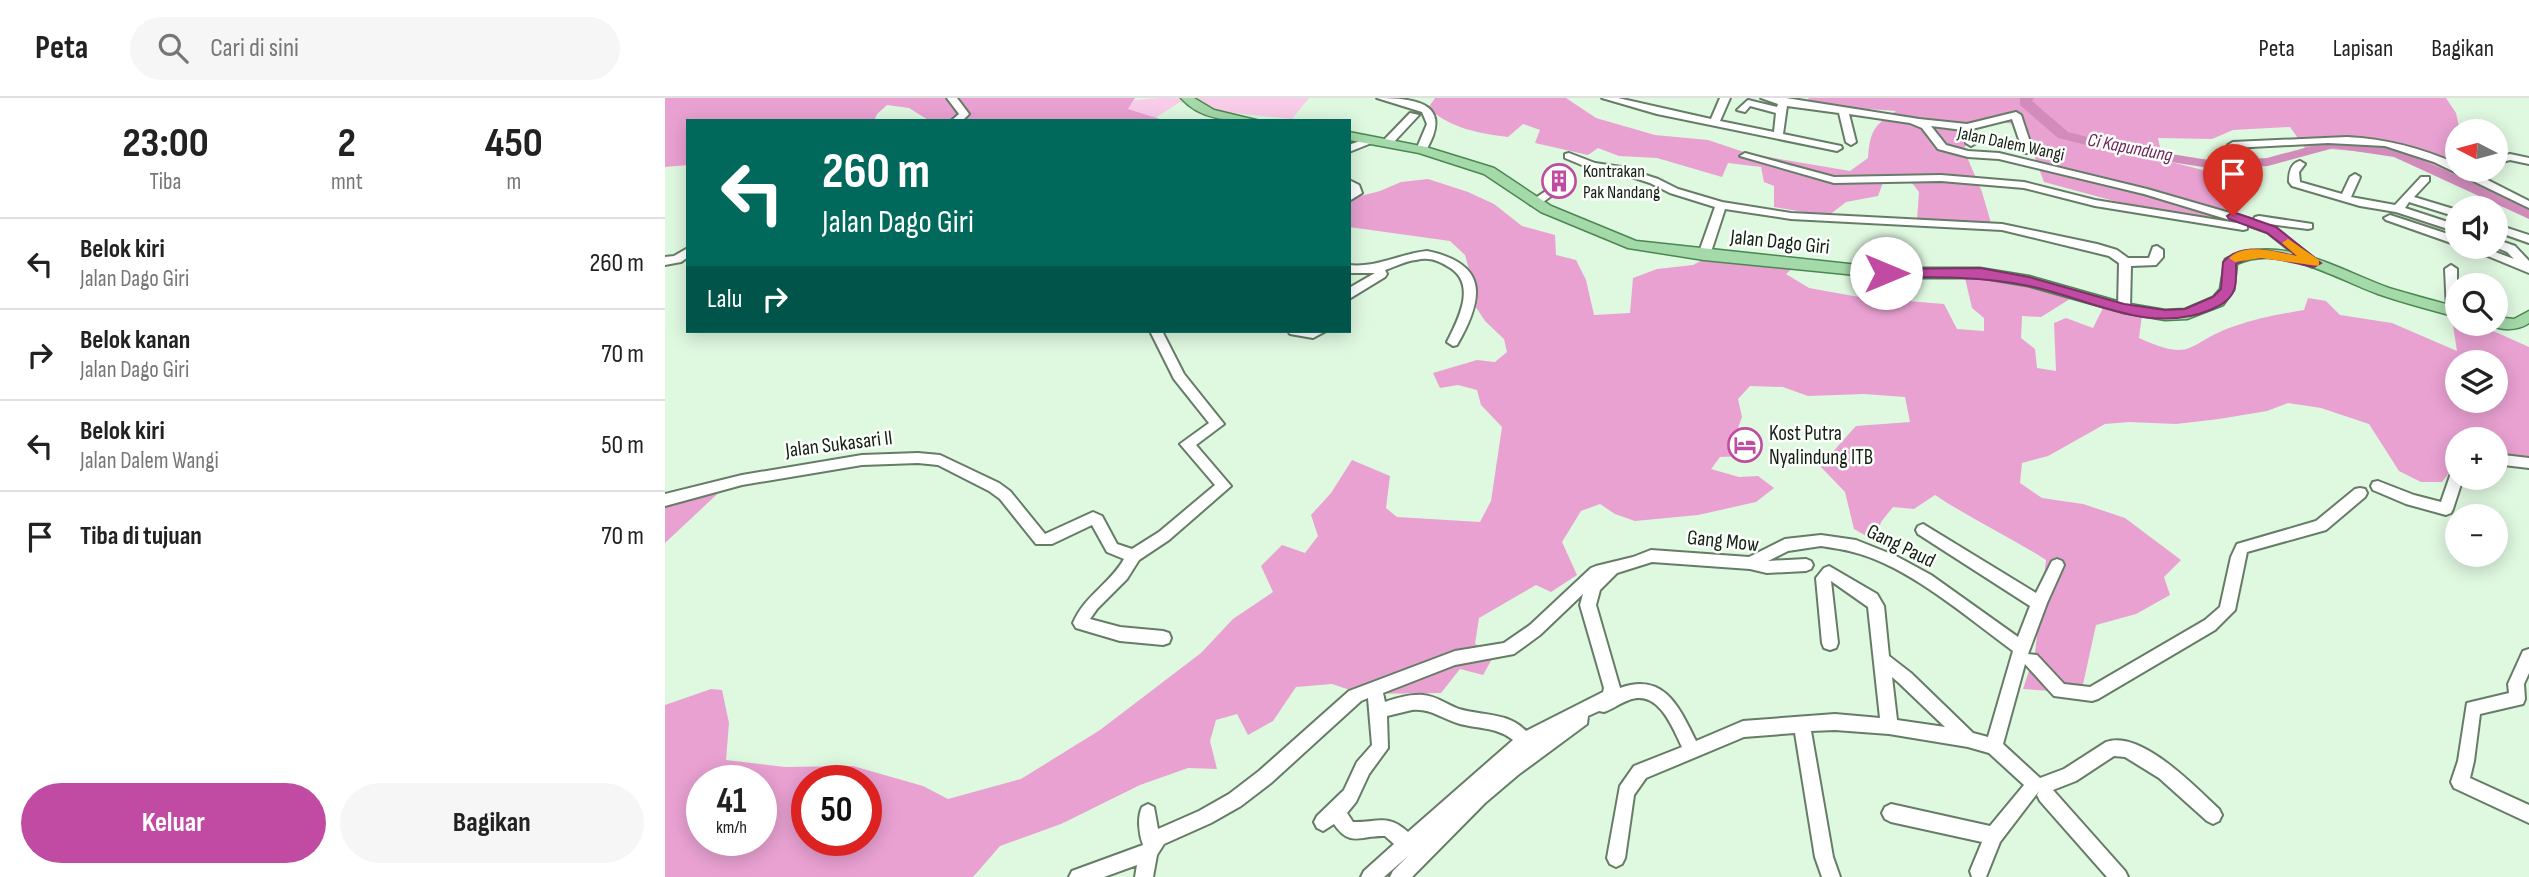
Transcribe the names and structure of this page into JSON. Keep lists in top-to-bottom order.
{
  "streets": {
    "main road": ["Jalan Dago Giri"],
    "street": [
      "Jalan Dalem Wangi",
      "Jalan Sukasari II",
      "Gang Mow",
      "Gang Paud"
    ]
  },
  "crossings": [
    ["Jalan Dalem Wangi", "Jalan Dago Giri"],
    ["Gang Mow", "Gang Paud"]
  ],
  "water": ["Ci Kapundung"],
  "places": {
    "building": ["Kontrakan Pak Nandang"],
    "hotel": ["Kost Putra Nyalindung ITB"]
  },
  "north": "left",
  "page": {
    "header": "Peta",
    "search": "Cari di sini",
    "nav": ["Peta", "Lapisan", "Bagikan"],
    "eta": [
      "23:00",
      "Tiba",
      "2",
      "mnt",
      "450",
      "m"
    ],
    "map_buttons": ["+", "−"],
    "turn": ["260 m", "Jalan Dago Giri"],
    "list": [
      {
        "name": "Belok kiri",
        "note": "Jalan Dago Giri",
        "value": "260 m"
      },
      {
        "name": "Belok kanan",
        "note": "Jalan Dago Giri",
        "value": "70 m"
      },
      {
        "name": "Belok kiri",
        "note": "Jalan Dalem Wangi",
        "value": "50 m"
      },
      {
        "name": "Tiba di tujuan",
        "value": "70 m"
      }
    ],
    "then": "Lalu",
    "speed": "41 km/h",
    "limit": "50",
    "buttons": ["Keluar", "Bagikan"]
  }
}
